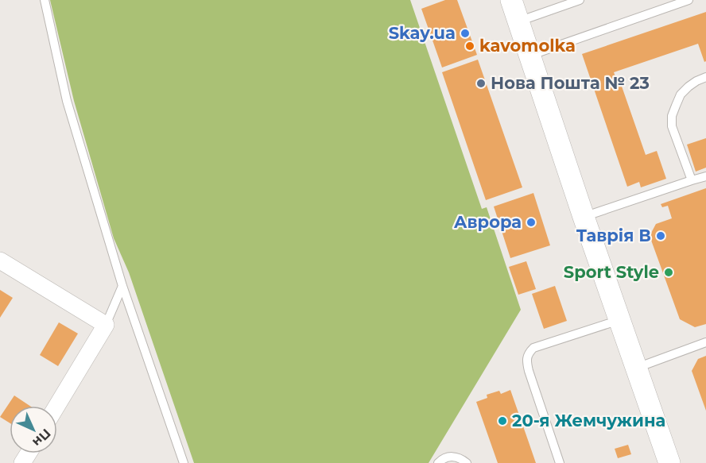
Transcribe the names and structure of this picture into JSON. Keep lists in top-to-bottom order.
{
  "places": [
    "Skay.ua",
    "kavomolka",
    "Нова Пошта № 23",
    "Аврора",
    "Таврія В",
    "Sport Style",
    "20-я Жемчужина"
  ],
  "north": "bottom right"
}
